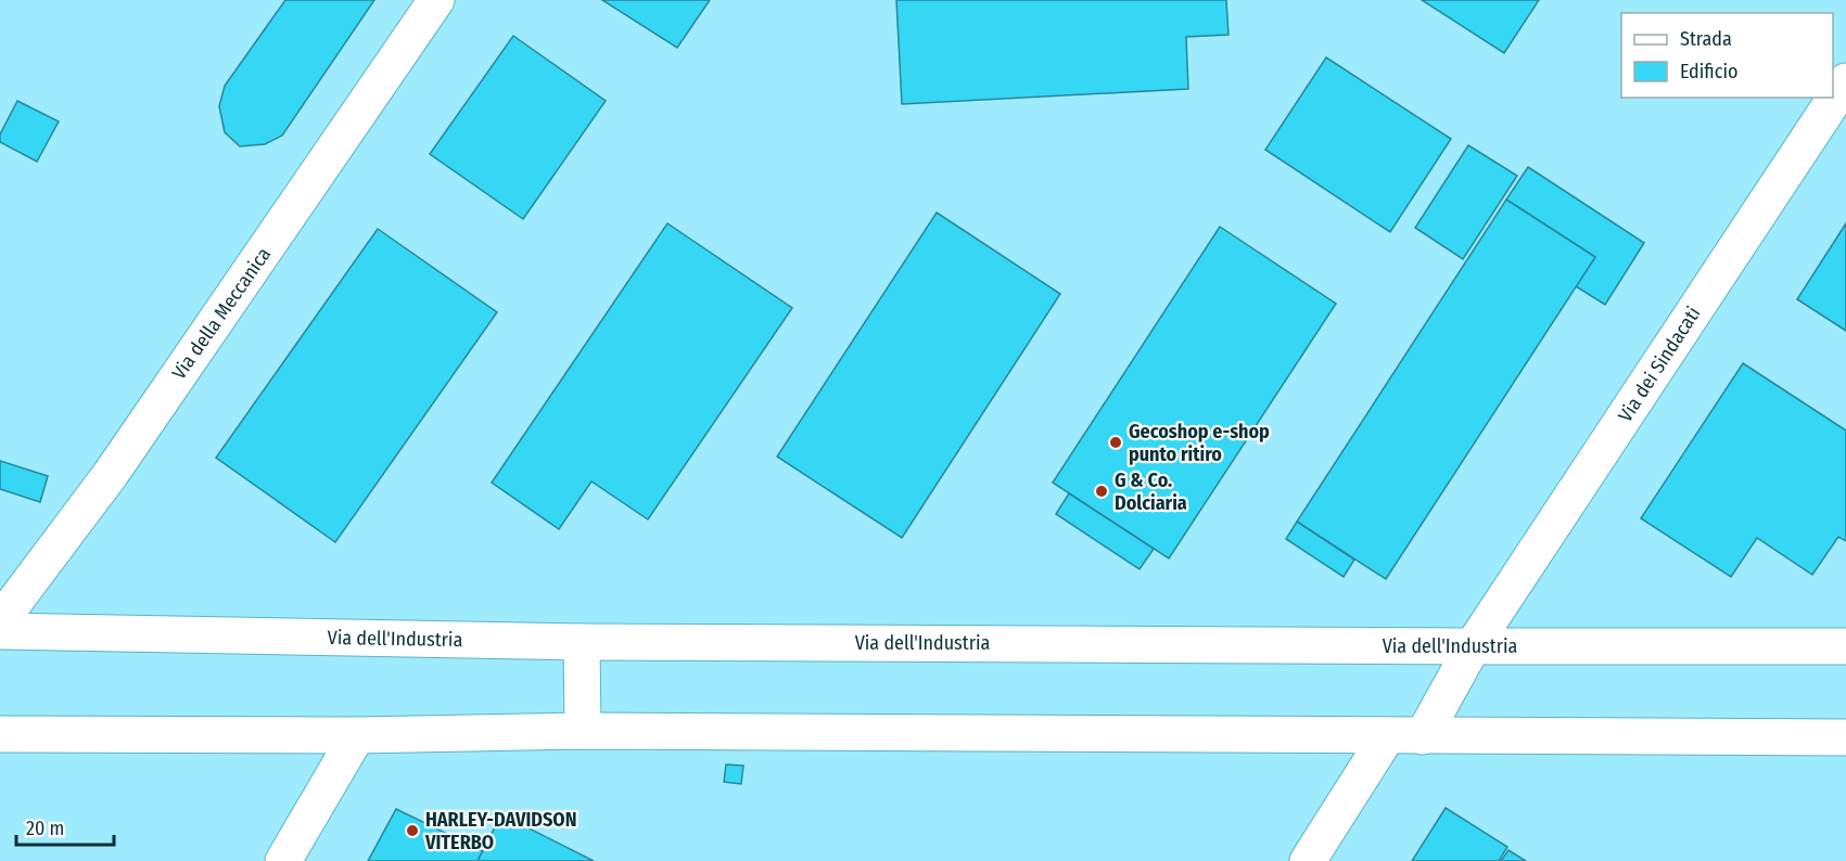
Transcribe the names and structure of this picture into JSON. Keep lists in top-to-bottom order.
{
  "streets": {
    "street": ["Via della Meccanica", "Via dei Sindacati", "Via dell'Industria"]
  },
  "crossings": [
    ["Via dei Sindacati", "Via dell'Industria"]
  ],
  "places": ["Gecoshop e-shop punto ritiro", "G & Co. Dolciaria", "HARLEY-DAVIDSON VITERBO"],
  "legend": ["Strada", "Edificio"],
  "scale_bar": "20 m"
}
